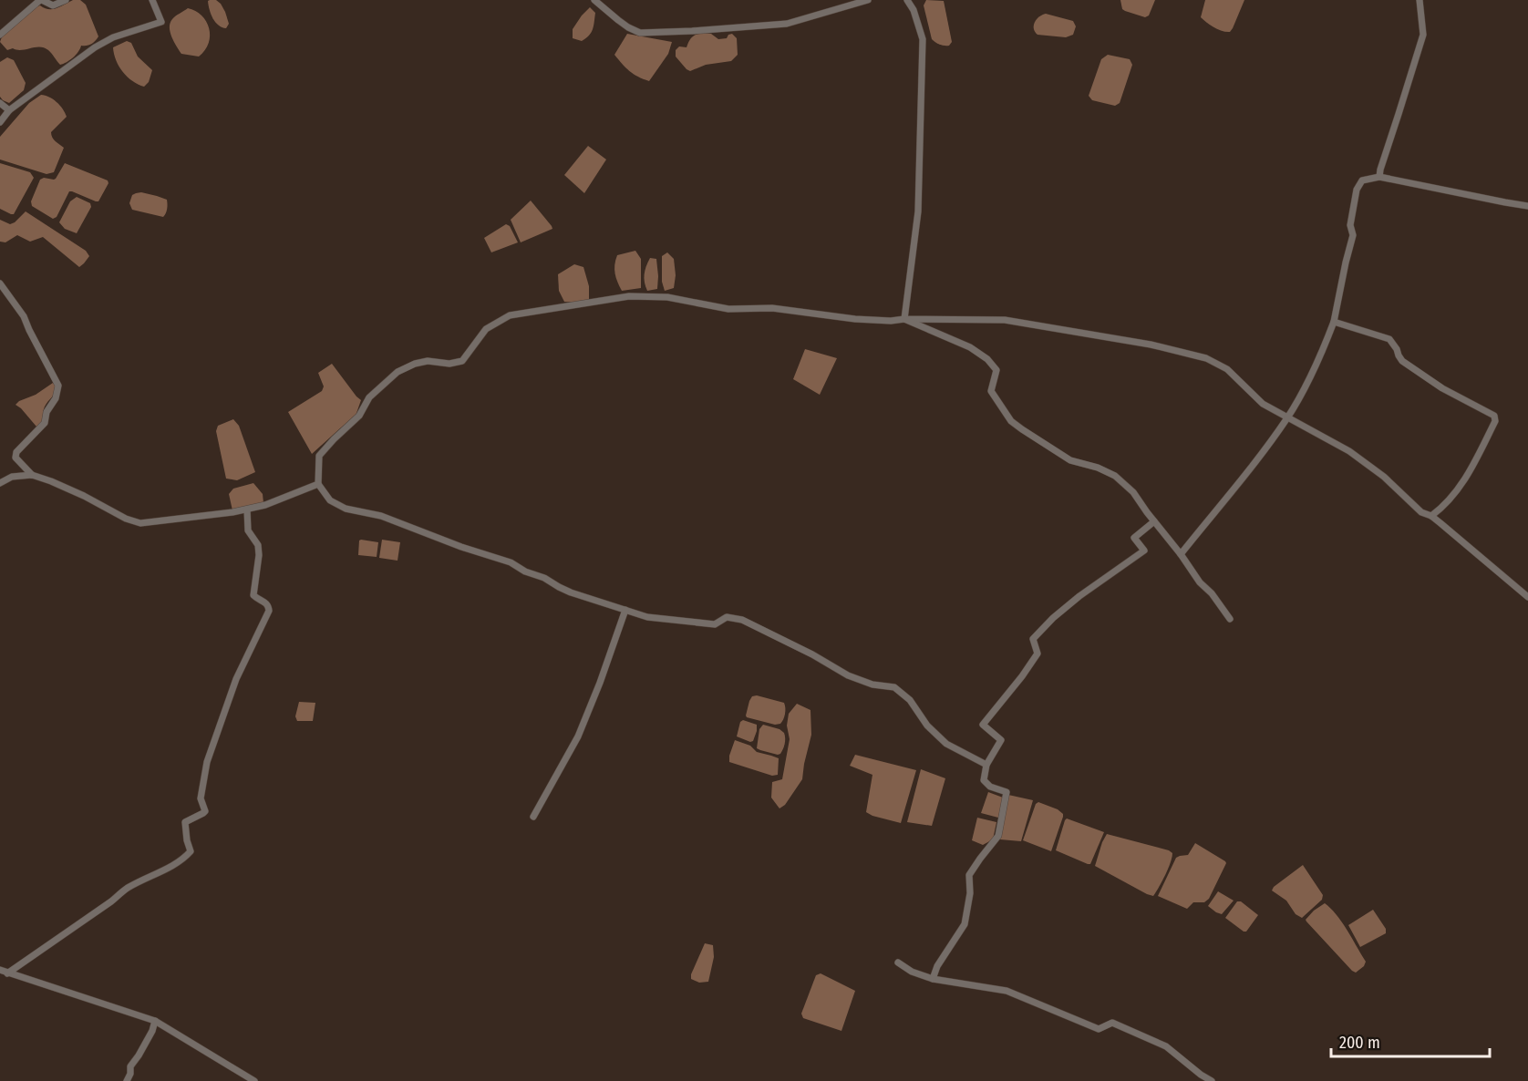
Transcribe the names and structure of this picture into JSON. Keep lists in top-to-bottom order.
{
  "scale_bar": "200 m"
}
